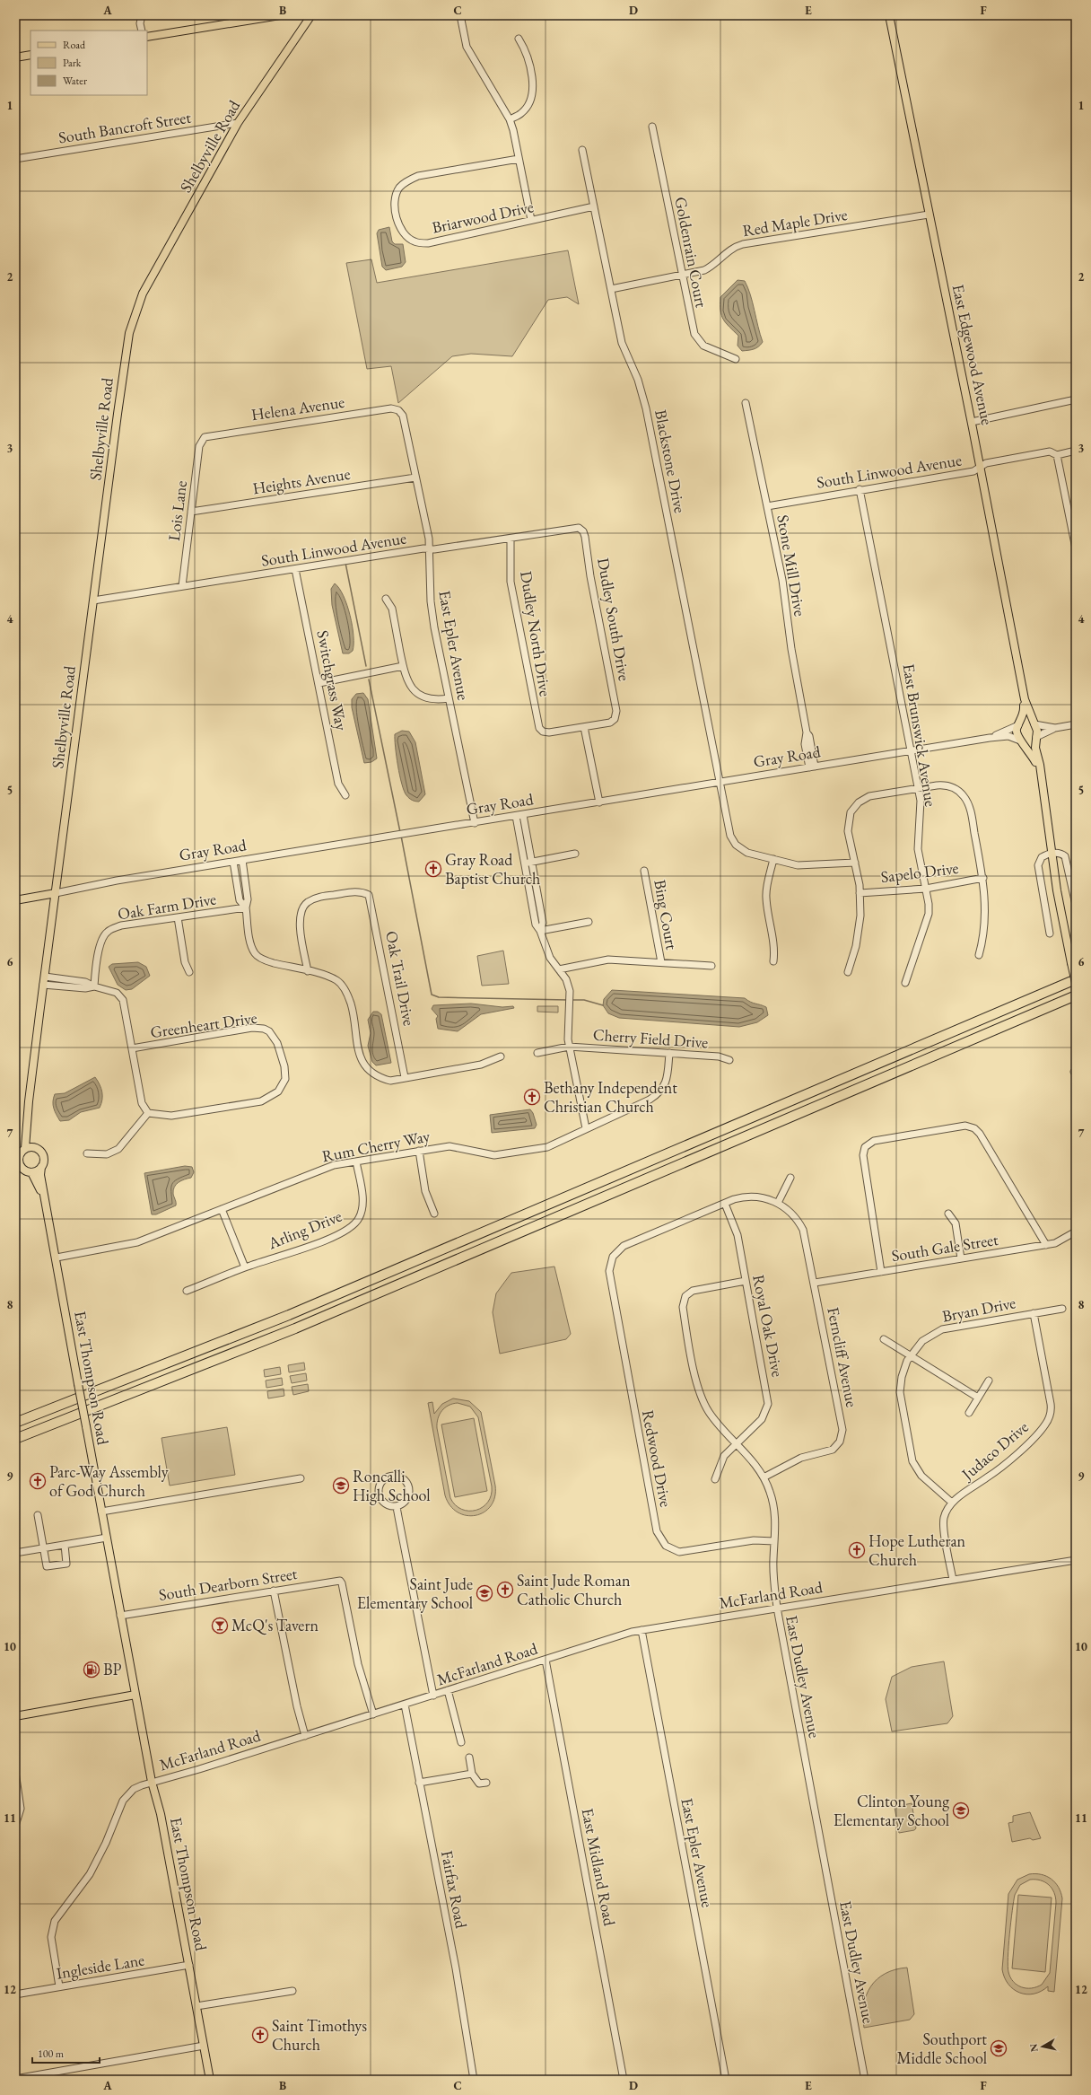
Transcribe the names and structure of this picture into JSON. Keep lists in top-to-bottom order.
{
  "streets": {
    "main road": [
      "Shelbyville Road",
      "East Edgewood Avenue",
      "Gray Road",
      "East Thompson Road"
    ],
    "street": [
      "South Bancroft Street",
      "Briarwood Drive",
      "Red Maple Drive",
      "Goldenrain Court",
      "Helena Avenue",
      "Blackstone Drive",
      "South Linwood Avenue",
      "Heights Avenue",
      "Lois Lane",
      "Stone Mill Drive",
      "Dudley South Drive",
      "Dudley North Drive",
      "East Epler Avenue",
      "Switchgrass Way",
      "East Brunswick Avenue",
      "Sapelo Drive",
      "Oak Farm Drive",
      "Bing Court",
      "Oak Trail Drive",
      "Greenheart Drive",
      "Cherry Field Drive",
      "Rum Cherry Way",
      "Arling Drive",
      "South Gale Street",
      "Bryan Drive",
      "Royal Oak Drive",
      "Ferncliff Avenue",
      "Judaco Drive",
      "Redwood Drive",
      "South Dearborn Street",
      "McFarland Road",
      "East Dudley Avenue",
      "East Midland Road",
      "Fairfax Road",
      "Ingleside Lane"
    ]
  },
  "crossings": [
    ["South Bancroft Street", "Shelbyville Road"],
    ["Shelbyville Road", "South Linwood Avenue"],
    ["Shelbyville Road", "Gray Road"],
    ["Briarwood Drive", "Blackstone Drive"],
    ["Red Maple Drive", "Goldenrain Court"],
    ["Red Maple Drive", "East Edgewood Avenue"],
    ["Red Maple Drive", "Blackstone Drive"],
    ["East Edgewood Avenue", "South Linwood Avenue"],
    ["East Edgewood Avenue", "Gray Road"],
    ["Helena Avenue", "Lois Lane"],
    ["Helena Avenue", "East Epler Avenue"],
    ["Blackstone Drive", "Gray Road"],
    ["South Linwood Avenue", "Lois Lane"],
    ["South Linwood Avenue", "Stone Mill Drive"],
    ["South Linwood Avenue", "Dudley South Drive"],
    ["South Linwood Avenue", "Dudley North Drive"],
    ["South Linwood Avenue", "East Epler Avenue"],
    ["South Linwood Avenue", "Switchgrass Way"],
    ["South Linwood Avenue", "East Brunswick Avenue"],
    ["Heights Avenue", "Lois Lane"],
    ["Heights Avenue", "East Epler Avenue"],
    ["Stone Mill Drive", "Gray Road"],
    ["Dudley South Drive", "Dudley North Drive"],
    ["East Epler Avenue", "Gray Road"],
    ["East Epler Avenue", "McFarland Road"],
    ["East Brunswick Avenue", "Gray Road"],
    ["East Brunswick Avenue", "Sapelo Drive"],
    ["Cherry Field Drive", "Rum Cherry Way"],
    ["Rum Cherry Way", "Arling Drive"],
    ["Rum Cherry Way", "East Thompson Road"],
    ["South Gale Street", "Ferncliff Avenue"],
    ["Bryan Drive", "Judaco Drive"],
    ["Royal Oak Drive", "Redwood Drive"],
    ["Royal Oak Drive", "East Dudley Avenue"],
    ["Ferncliff Avenue", "East Dudley Avenue"],
    ["East Thompson Road", "South Dearborn Street"],
    ["East Thompson Road", "McFarland Road"],
    ["East Thompson Road", "Ingleside Lane"],
    ["Redwood Drive", "East Dudley Avenue"],
    ["South Dearborn Street", "McFarland Road"],
    ["McFarland Road", "East Dudley Avenue"],
    ["McFarland Road", "East Midland Road"],
    ["McFarland Road", "Fairfax Road"],
    ["McFarland Road", "Ingleside Lane"]
  ],
  "places": {
    "church": [
      "Gray Road Baptist Church",
      "Bethany Independent Christian Church",
      "Parc-Way Assembly of God Church",
      "Hope Lutheran Church",
      "Saint Jude Roman Catholic Church",
      "Saint Timothys Church"
    ],
    "school or university": [
      "Roncalli High School",
      "Saint Jude Elementary School",
      "Clinton Young Elementary School",
      "Southport Middle School"
    ],
    "bar": ["McQ's Tavern"],
    "fuel station": ["BP"]
  },
  "legend": ["Road", "Park", "Water"],
  "scale_bar": "100 m",
  "north": "left",
  "grid": {
    "columns": [
      "A",
      "B",
      "C",
      "D",
      "E",
      "F"
    ],
    "rows": [
      "1",
      "2",
      "3",
      "4",
      "5",
      "6",
      "7",
      "8",
      "9",
      "10",
      "11",
      "12"
    ]
  }
}
